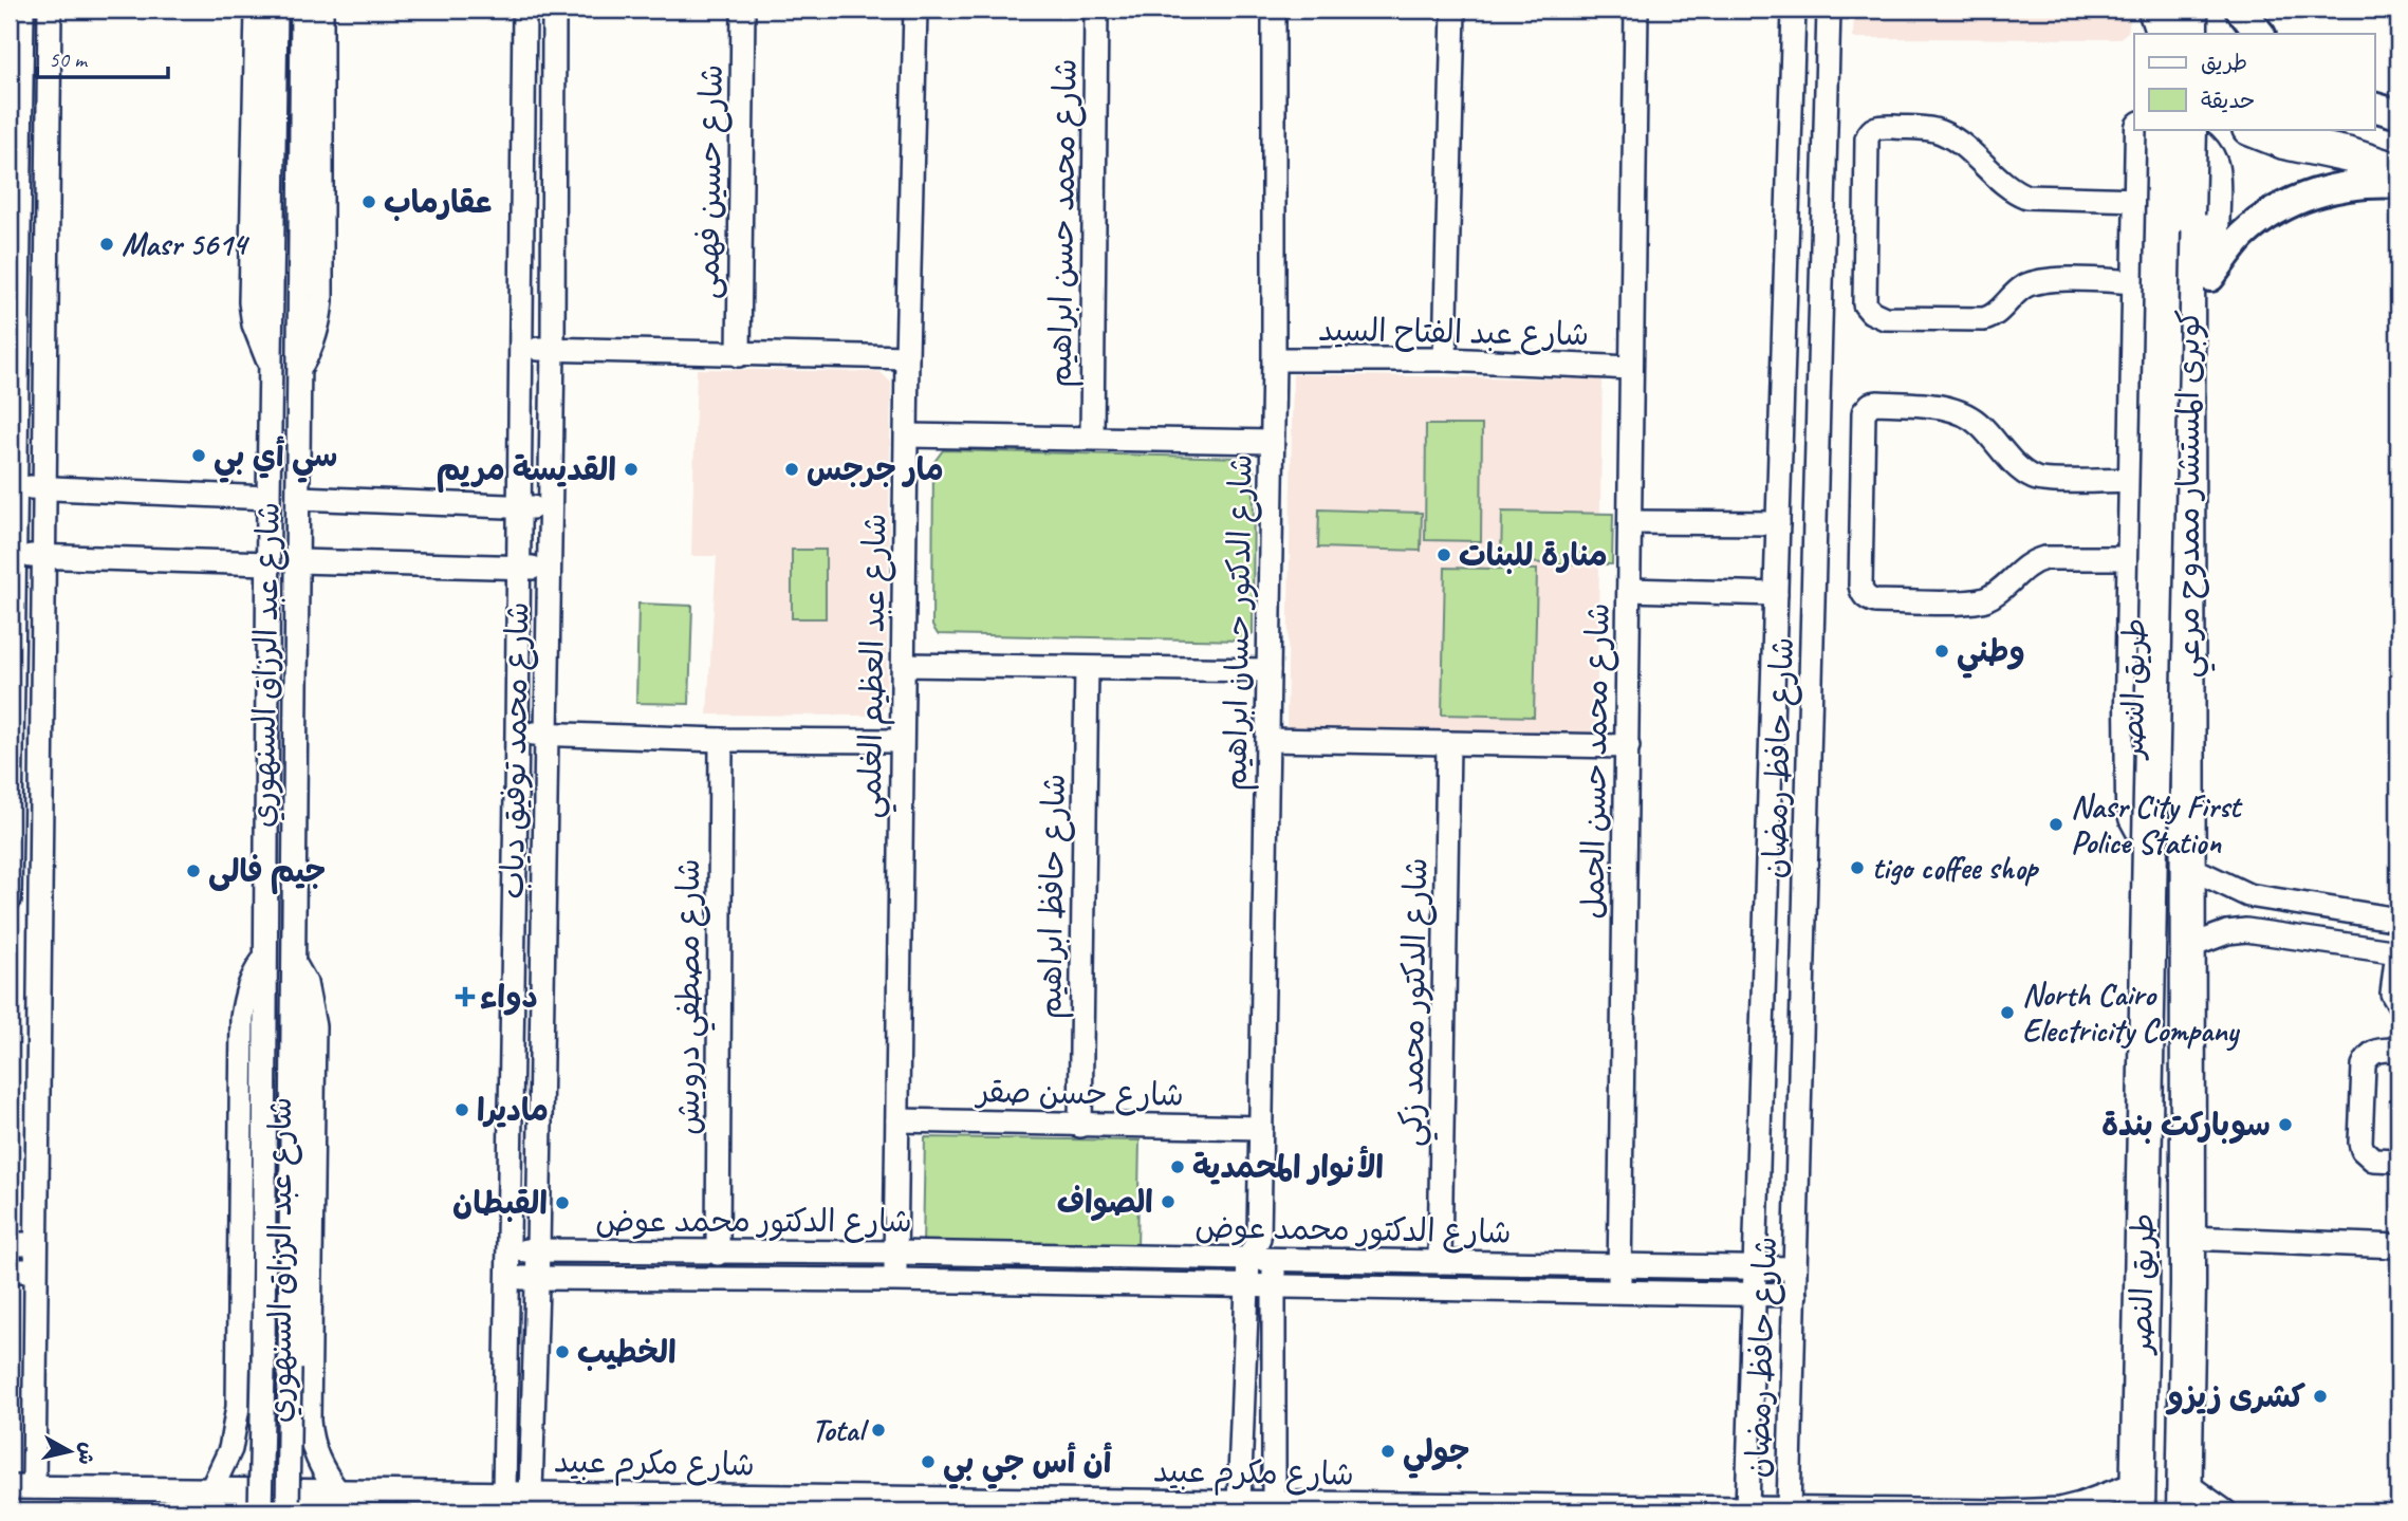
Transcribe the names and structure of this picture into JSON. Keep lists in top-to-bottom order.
{
  "streets": {
    "highway": ["كوبرى المستشار ممدوح مرعي", "طريق النصر"],
    "street": [
      "شارع حسين فهمى",
      "شارع محمد حسن ابراهيم",
      "شارع عبد الفتاح السيد",
      "شارع الدكتور حسان ابراهيم",
      "شارع عبد الرزاق السنهوري",
      "شارع عبد العظيم الغلمي",
      "شارع محمد توفيق دياب",
      "شارع حافظ رمضان",
      "شارع محمد حسن الجمل",
      "شارع حافظ ابراهيم",
      "شارع مصطفي درويش",
      "شارع الدكتور محمد زكي",
      "شارع حسن صقر",
      "شارع الدكتور محمد عوض",
      "شارع مكرم عبيد"
    ]
  },
  "crossings": [
    ["شارع عبد الفتاح السيد", "شارع الدكتور حسان ابراهيم"],
    ["شارع عبد الفتاح السيد", "شارع محمد حسن الجمل"],
    ["كوبرى المستشار ممدوح مرعي", "طريق النصر"],
    ["شارع الدكتور حسان ابراهيم", "شارع حسن صقر"],
    ["شارع الدكتور حسان ابراهيم", "شارع الدكتور محمد عوض"],
    ["شارع الدكتور حسان ابراهيم", "شارع مكرم عبيد"],
    ["شارع عبد الرزاق السنهوري", "شارع مكرم عبيد"],
    ["شارع عبد العظيم الغلمي", "شارع حسن صقر"],
    ["شارع عبد العظيم الغلمي", "شارع الدكتور محمد عوض"],
    ["طريق النصر", "شارع مكرم عبيد"],
    ["شارع محمد توفيق دياب", "شارع الدكتور محمد عوض"],
    ["شارع محمد توفيق دياب", "شارع مكرم عبيد"],
    ["شارع حافظ رمضان", "شارع الدكتور محمد عوض"],
    ["شارع حافظ رمضان", "شارع مكرم عبيد"],
    ["شارع محمد حسن الجمل", "شارع الدكتور محمد عوض"],
    ["شارع حافظ ابراهيم", "شارع حسن صقر"],
    ["شارع مصطفي درويش", "شارع الدكتور محمد عوض"],
    ["شارع الدكتور محمد زكي", "شارع الدكتور محمد عوض"]
  ],
  "places": {
    "other": [
      "عقارماب",
      "Masr 5614",
      "سي أي بي",
      "القديسة مريم",
      "مار جرجس",
      "منارة للبنات",
      "وطني",
      "Nasr City First Police Station",
      "tigo coffee shop",
      "جيم فالى",
      "North Cairo Electricity Company",
      "ماديرا",
      "سوباركت بندة",
      "الأنوار المحمدية",
      "الصواف",
      "القبطان",
      "الخطيب",
      "كشرى زيزو",
      "Total",
      "جولي",
      "أن أس جي بي"
    ],
    "health": ["دواء"]
  },
  "legend": ["طريق", "حديقة"],
  "scale_bar": "50 m",
  "north": "right"
}
